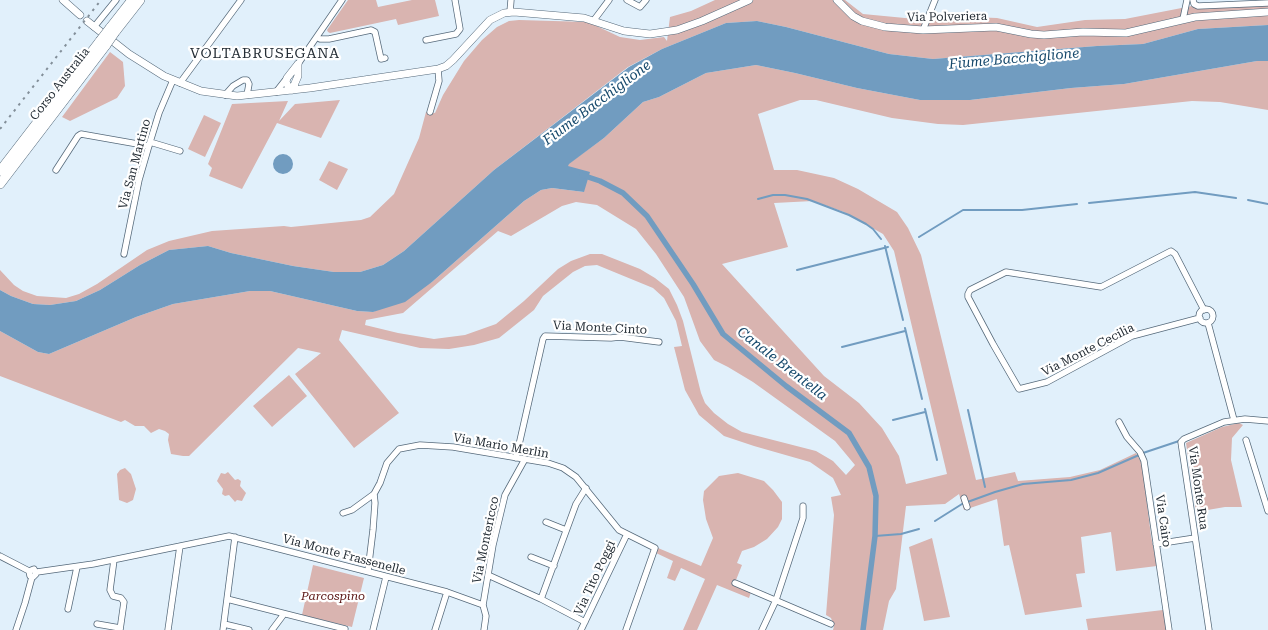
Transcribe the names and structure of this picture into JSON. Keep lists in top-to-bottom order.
{
  "streets": {
    "highway": ["Corso Australia"],
    "street": [
      "Via Polveriera",
      "Via San Martino",
      "Via Monte Cinto",
      "Via Monte Cecilia",
      "Via Mario Merlin",
      "Via Monte Rua",
      "Via Cairo",
      "Via Montericco",
      "Via Monte Frassenelle",
      "Via Tito Poggi"
    ]
  },
  "crossings": [
    ["Via Monte Cinto", "Via Mario Merlin"],
    ["Via Monte Cecilia", "Via Monte Rua"],
    ["Via Mario Merlin", "Via Montericco"],
    ["Via Mario Merlin", "Via Tito Poggi"],
    ["Via Monte Rua", "Via Cairo"],
    ["Via Montericco", "Via Monte Frassenelle"]
  ],
  "districts": ["VOLTABRUSEGANA"],
  "water": ["Fiume Bacchiglione", "Canale Brentella"],
  "parks": ["Parcospino"]
}
